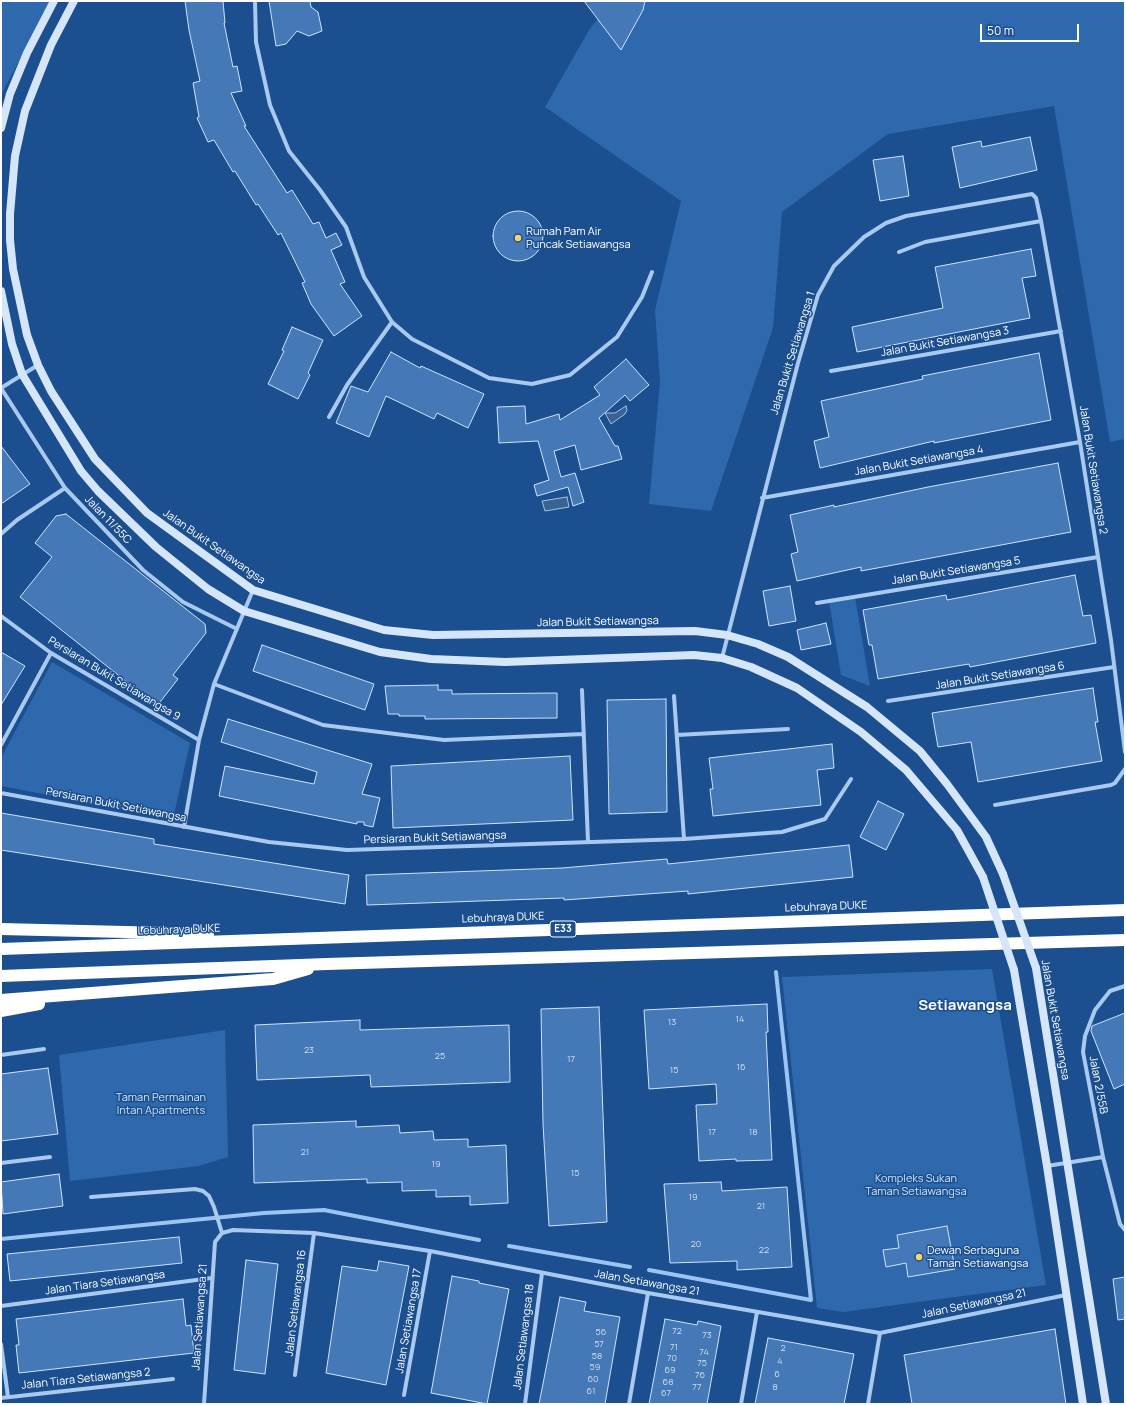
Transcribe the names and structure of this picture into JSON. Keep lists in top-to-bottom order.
{
  "streets": {
    "highway": ["Lebuhraya DUKE", "E33"],
    "street": [
      "Jalan Bukit Setiawangsa 3",
      "Jalan Bukit Setiawangsa 1",
      "Jalan Bukit Setiawangsa 4",
      "Jalan Bukit Setiawangsa 2",
      "Jalan 11/55C",
      "Jalan Bukit Setiawangsa",
      "Jalan Bukit Setiawangsa 5",
      "Jalan Bukit Setiawangsa 6",
      "Persiaran Bukit Setiawangsa 9",
      "Persiaran Bukit Setiawangsa",
      "Jalan 2/55B",
      "Jalan Tiara Setiawangsa",
      "Jalan Setiawangsa 21",
      "Jalan Setiawangsa 16",
      "Jalan Setiawangsa 17",
      "Jalan Setiawangsa 18",
      "Jalan Tiara Setiawangsa 2"
    ]
  },
  "crossings": [
    ["Jalan Bukit Setiawangsa 3", "Jalan Bukit Setiawangsa 2"],
    ["Jalan Bukit Setiawangsa 1", "Jalan Bukit Setiawangsa 4"],
    ["Jalan Bukit Setiawangsa 1", "Jalan Bukit Setiawangsa 2"],
    ["Jalan Bukit Setiawangsa 1", "Jalan Bukit Setiawangsa"],
    ["Jalan Bukit Setiawangsa 4", "Jalan Bukit Setiawangsa 2"],
    ["Jalan Bukit Setiawangsa 2", "Jalan Bukit Setiawangsa 5"],
    ["Jalan Bukit Setiawangsa 2", "Jalan Bukit Setiawangsa 6"],
    ["Jalan Tiara Setiawangsa", "Jalan Setiawangsa 21"],
    ["Jalan Setiawangsa 21", "Jalan Setiawangsa 16"],
    ["Jalan Setiawangsa 21", "Jalan Setiawangsa 17"],
    ["Jalan Setiawangsa 21", "Jalan Setiawangsa 18"]
  ],
  "districts": ["Setiawangsa"],
  "parks": ["Taman Permainan Intan Apartments", "Kompleks Sukan Taman Setiawangsa"],
  "places": ["Rumah Pam Air Puncak Setiawangsa", "Dewan Serbaguna Taman Setiawangsa"],
  "house_numbers": [
    "14",
    "13",
    "23",
    "25",
    "17",
    "16",
    "15",
    "17",
    "18",
    "21",
    "19",
    "15",
    "19",
    "21",
    "20",
    "22",
    "72",
    "56",
    "73",
    "57",
    "71",
    "2",
    "74",
    "58",
    "70",
    "4",
    "75",
    "59",
    "69",
    "6",
    "76",
    "60",
    "68",
    "77",
    "8",
    "61",
    "67"
  ],
  "scale_bar": "50 m"
}
